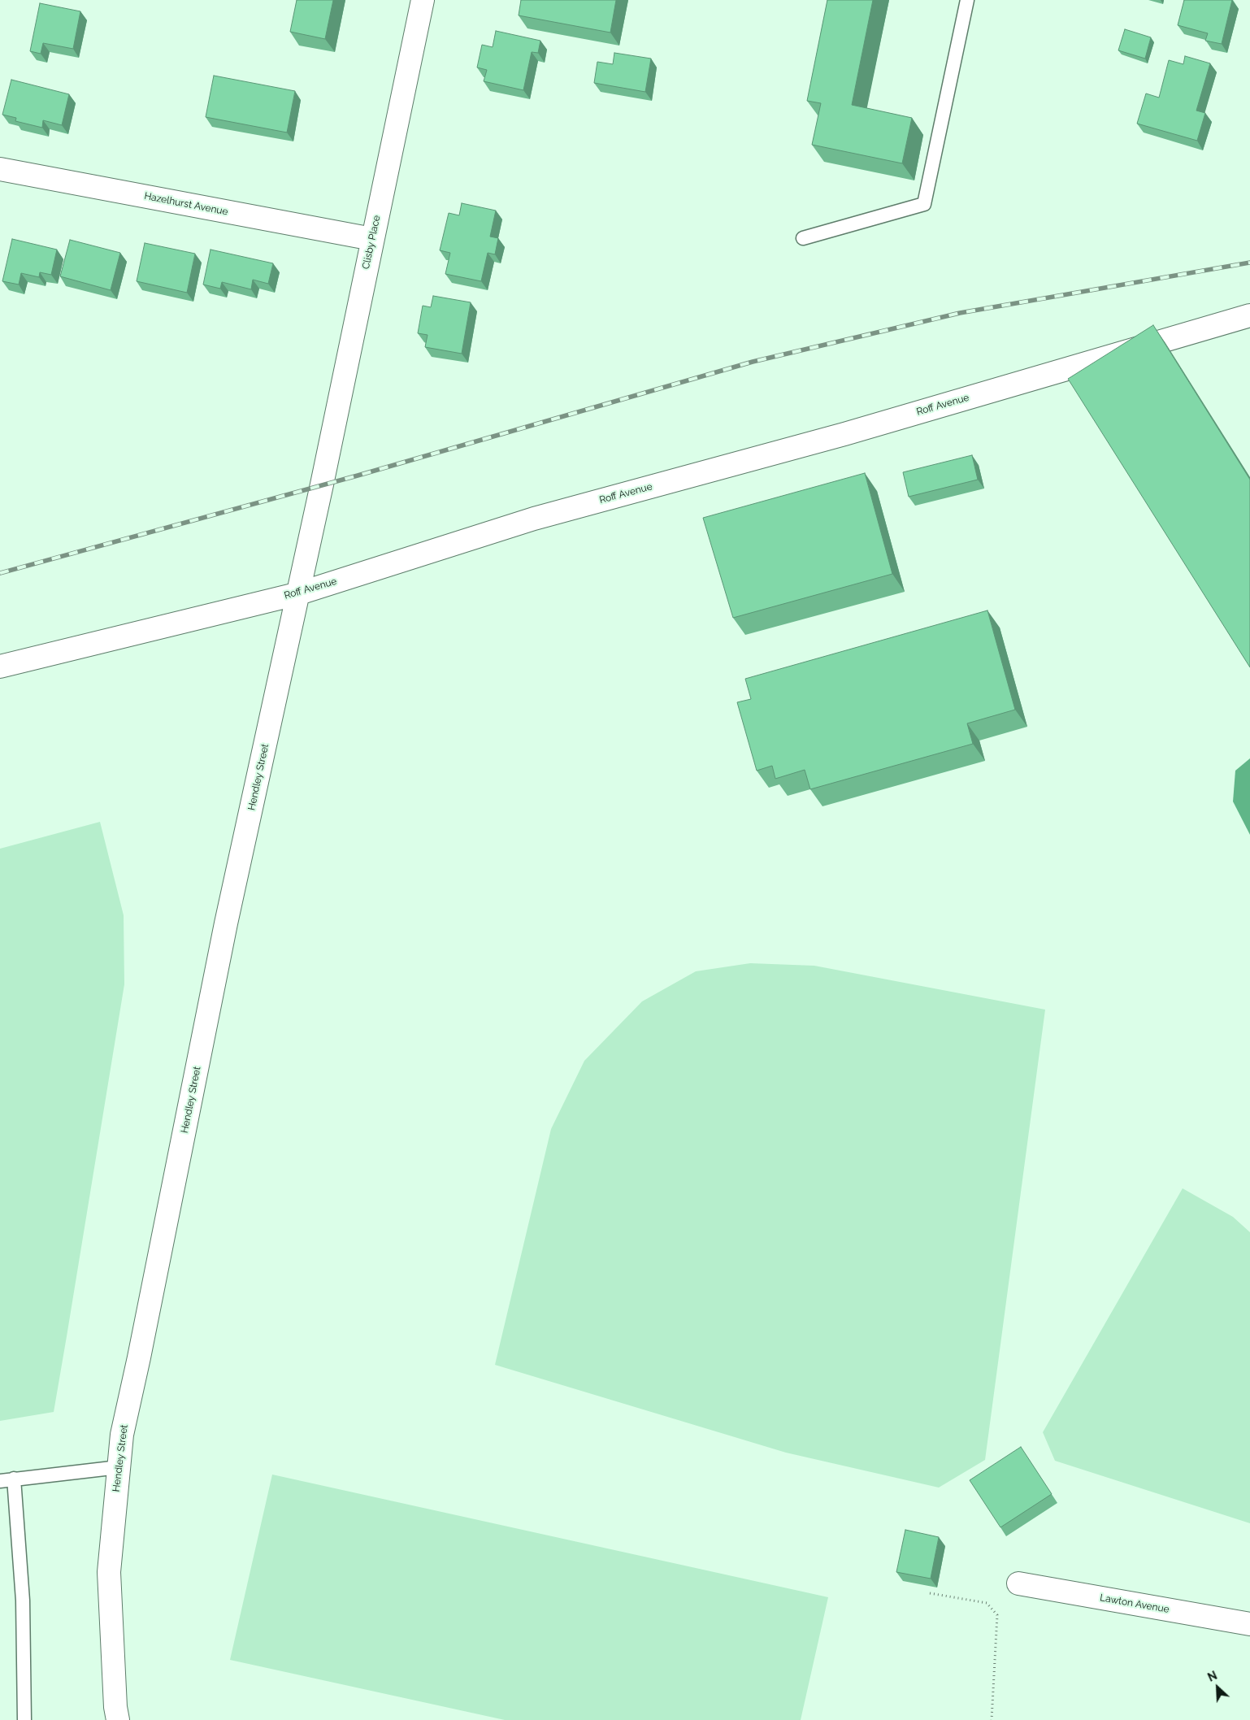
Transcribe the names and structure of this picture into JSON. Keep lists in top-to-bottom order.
{
  "streets": {
    "street": [
      "Hazelhurst Avenue",
      "Clisby Place",
      "Roff Avenue",
      "Hendley Street",
      "Lawton Avenue"
    ]
  },
  "crossings": [
    ["Hazelhurst Avenue", "Clisby Place"],
    ["Clisby Place", "Hendley Street"],
    ["Roff Avenue", "Hendley Street"]
  ],
  "north": "top left"
}
